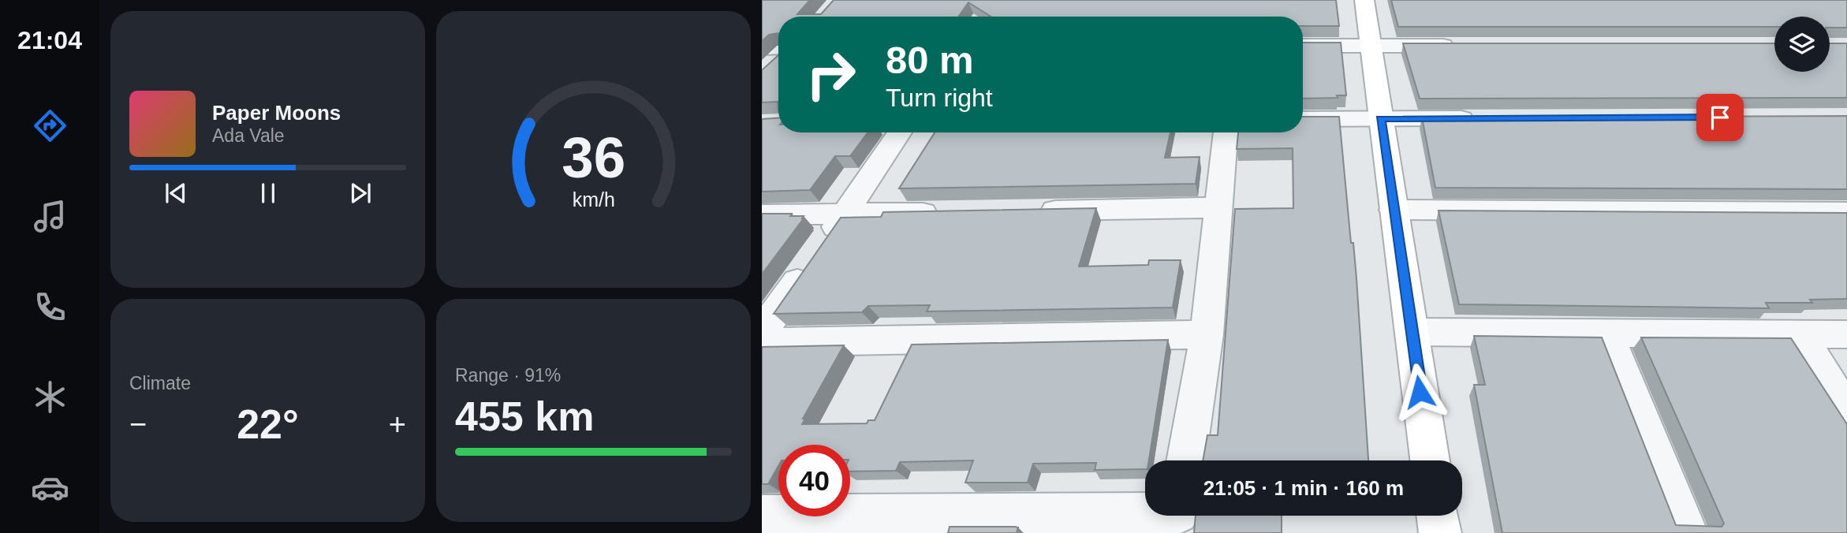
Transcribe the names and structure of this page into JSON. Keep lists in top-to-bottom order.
{
  "page": {
    "tabs": "21:04",
    "turn": ["80 m", "Turn right"],
    "song": ["Paper Moons", "Ada Vale"],
    "tile": [
      "Climate",
      ["Range · 91%", "455 km"]
    ],
    "heat": ["−", "22°", "+"],
    "limit": "40",
    "trip": "21:05 · 1 min · 160 m",
    "gauge": ["36", "km/h"]
  }
}
